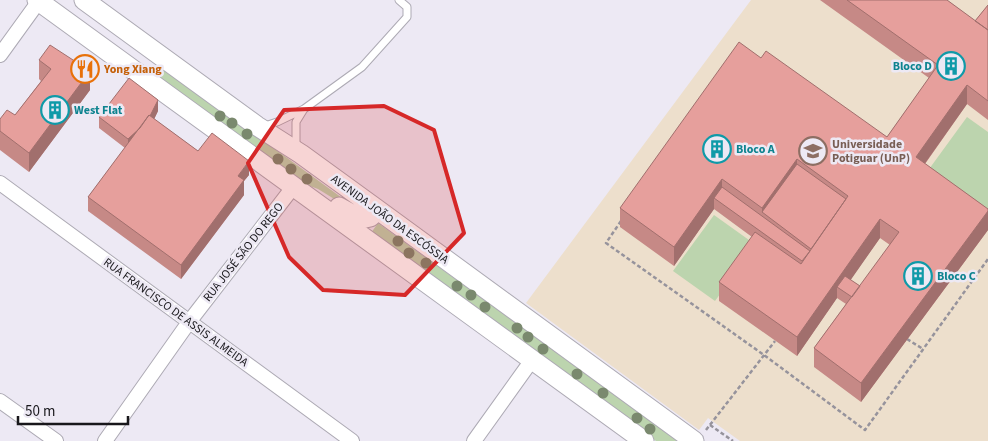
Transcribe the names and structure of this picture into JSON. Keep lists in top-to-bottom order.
{
  "streets": {
    "main road": ["AVENIDA JOÃO DA ESCÓSSIA"],
    "street": ["RUA JOSÉ SÃO DO REGO", "RUA FRANCISCO DE ASSIS ALMEIDA"]
  },
  "crossings": [
    ["RUA JOSÉ SÃO DO REGO", "RUA FRANCISCO DE ASSIS ALMEIDA"]
  ],
  "places": {
    "building": [
      "Bloco D",
      "West Flat",
      "Bloco A",
      "Bloco C"
    ],
    "restaurant": ["Yong Xiang"],
    "school or university": ["Universidade Potiguar (UnP)"]
  },
  "scale_bar": "50 m"
}
